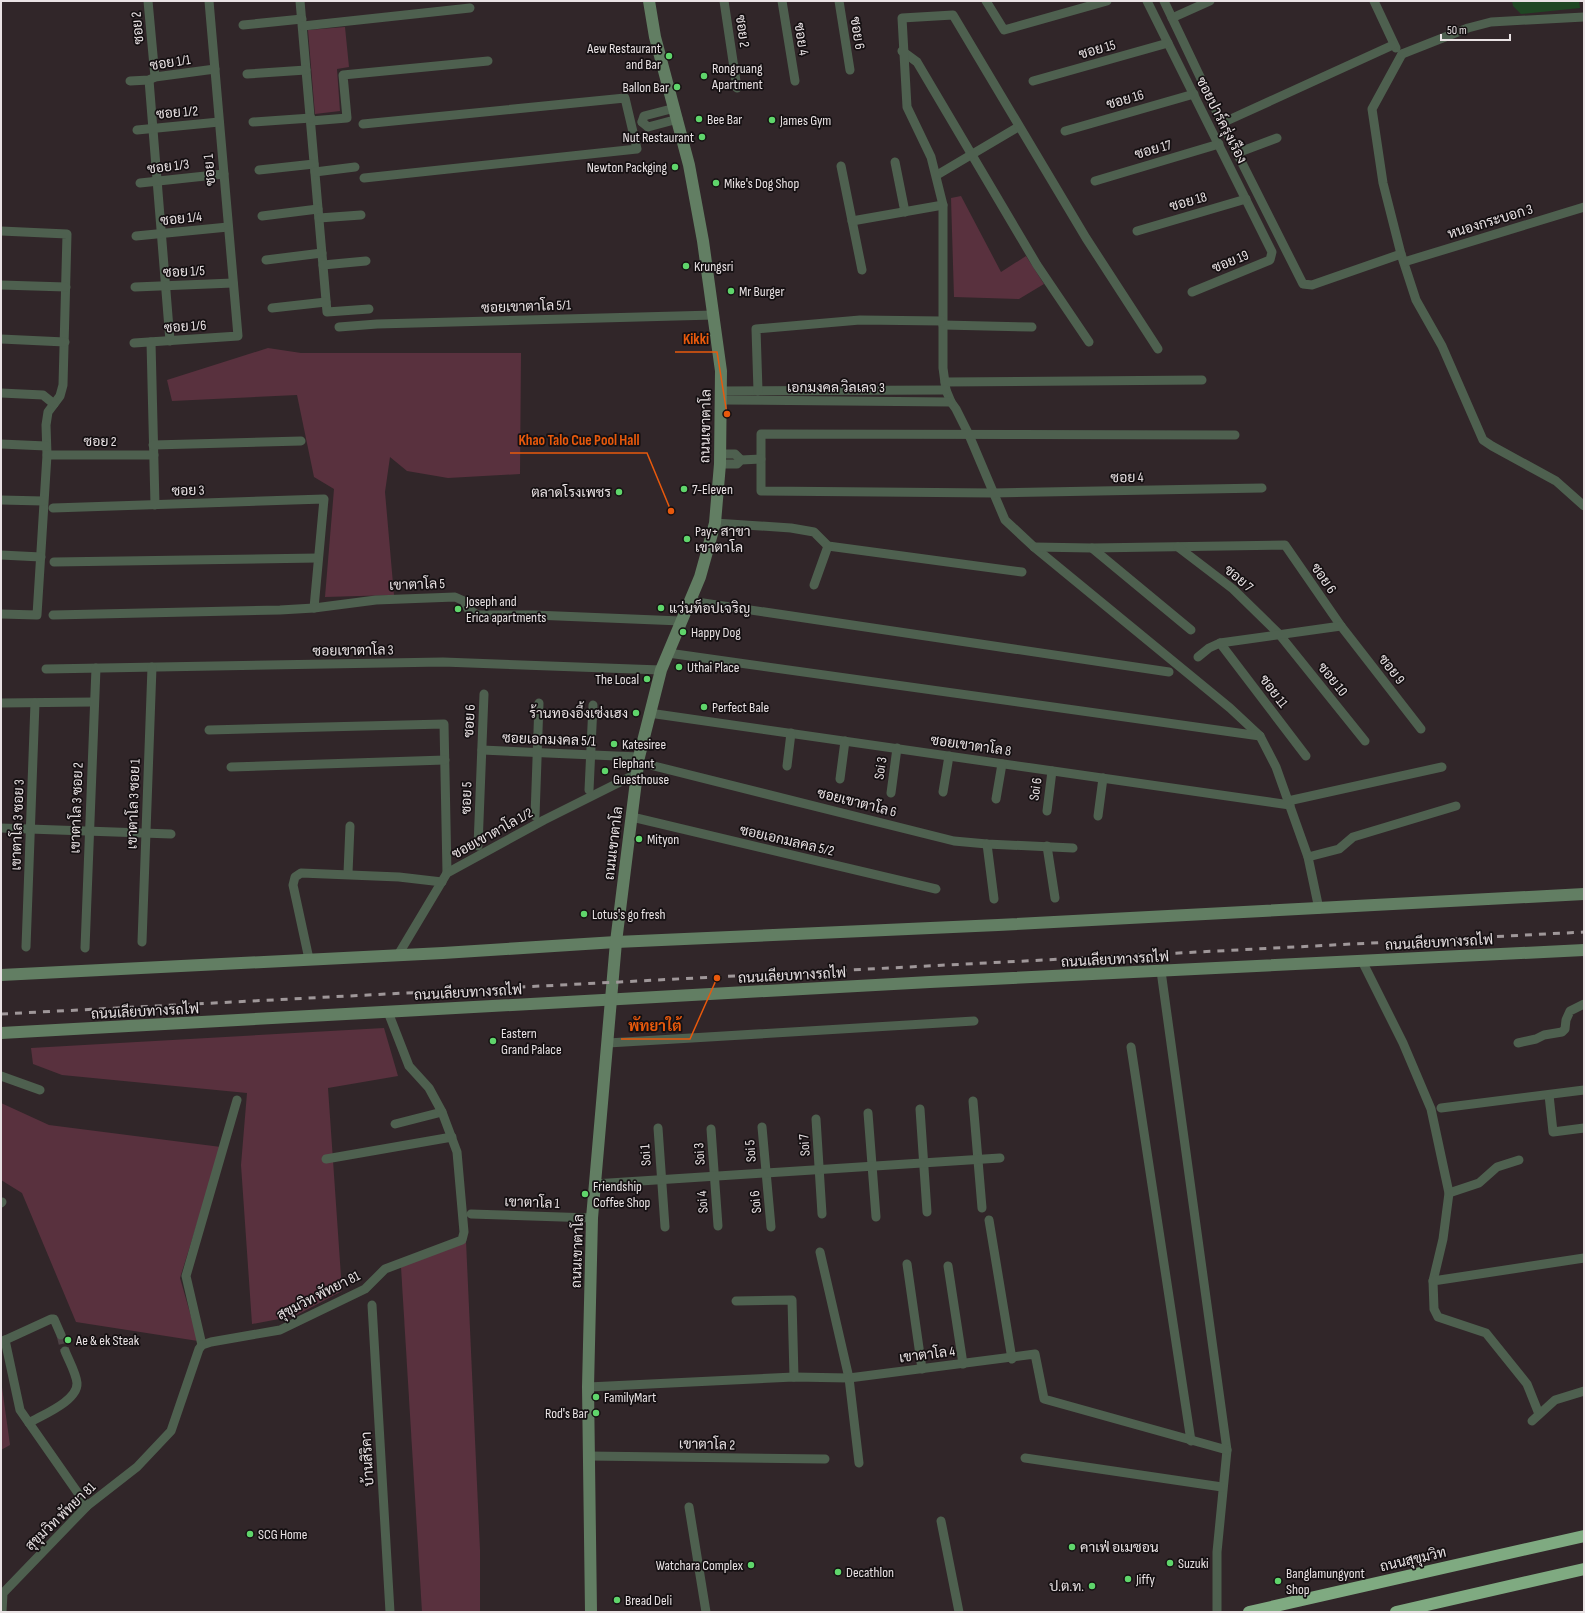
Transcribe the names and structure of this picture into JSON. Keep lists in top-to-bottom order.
{
  "streets": {
    "highway": ["ถนนสุขุมวิท"],
    "street": [
      "ซอย 2",
      "ซอย 6",
      "ซอย 4",
      "ซอย 15",
      "ซอย 1/1",
      "ซอย 16",
      "ซอย 1/2",
      "ซอยปาร์ครุ่งเรือง",
      "ซอย 17",
      "ซอย 1/3",
      "ซอย 1",
      "ซอย 18",
      "ซอย 1/4",
      "หนองกระบอก 3",
      "ซอย 19",
      "ซอย 1/5",
      "ซอยเขาตาโล 5/1",
      "ซอย 1/6",
      "เอกมงคล วิลเลจ 3",
      "ถนนเขาตาโล",
      "ซอย 3",
      "ซอย 7",
      "เขาตาโล 5",
      "ซอยเขาตาโล 3",
      "ซอย 9",
      "ซอย 10",
      "ซอย 11",
      "ซอยเอกมงคล 5/1",
      "ซอยเขาตาโล 8",
      "Soi 3",
      "Soi 6",
      "ซอย 5",
      "ซอยเขาตาโล 6",
      "เขาตาโล 3 ซอย 1",
      "เขาตาโล 3 ซอย 2",
      "เขาตาโล 3 ซอย 3",
      "ซอยเขาตาโล 1/2",
      "ซอยเอกมลคล 5/2",
      "ถนนเลียบทางรถไฟ",
      "Soi 7",
      "Soi 5",
      "Soi 1",
      "เขาตาโล 1",
      "Soi 4",
      "สุขุมวิท พัทยา 81",
      "เขาตาโล 4",
      "เขาตาโล 2",
      "บ้านสิริคา"
    ]
  },
  "crossings": [
    ["ซอย 2", "ซอย 1/1"],
    ["ซอย 2", "ซอย 1/2"],
    ["ซอย 2", "ซอย 1/3"],
    ["ซอย 2", "ซอย 1/4"],
    ["ซอย 2", "ซอย 1/5"],
    ["ซอย 2", "ซอย 1/6"],
    ["ซอย 6", "ซอย 7"],
    ["ซอย 6", "ซอย 9"],
    ["ซอย 6", "ซอยเอกมงคล 5/1"],
    ["ซอย 6", "ซอย 5"],
    ["ซอย 15", "ซอยปาร์ครุ่งเรือง"],
    ["ซอย 1/1", "ซอย 1"],
    ["ซอย 16", "ซอยปาร์ครุ่งเรือง"],
    ["ซอย 1/2", "ซอย 1"],
    ["ซอยปาร์ครุ่งเรือง", "ซอย 17"],
    ["ซอยปาร์ครุ่งเรือง", "ซอย 18"],
    ["ซอยปาร์ครุ่งเรือง", "ซอย 19"],
    ["ซอย 1/3", "ซอย 1"],
    ["ซอย 1", "ซอย 1/4"],
    ["ซอย 1", "ซอย 1/5"],
    ["ซอย 1", "ซอย 1/6"],
    ["ซอยเขาตาโล 5/1", "ถนนเขาตาโล"],
    ["เอกมงคล วิลเลจ 3", "ถนนเขาตาโล"],
    ["ถนนเขาตาโล", "เขาตาโล 5"],
    ["ถนนเขาตาโล", "ซอยเขาตาโล 3"],
    ["ถนนเขาตาโล", "ซอยเอกมงคล 5/1"],
    ["ถนนเขาตาโล", "ซอยเขาตาโล 8"],
    ["ถนนเขาตาโล", "ซอยเขาตาโล 6"],
    ["ถนนเขาตาโล", "ซอยเขาตาโล 1/2"],
    ["ถนนเขาตาโล", "ซอยเอกมลคล 5/2"],
    ["ถนนเขาตาโล", "ถนนเลียบทางรถไฟ"],
    ["ถนนเขาตาโล", "เขาตาโล 1"],
    ["ถนนเขาตาโล", "เขาตาโล 4"],
    ["ถนนเขาตาโล", "เขาตาโล 2"],
    ["ซอย 7", "ซอย 10"],
    ["ซอยเขาตาโล 3", "เขาตาโล 3 ซอย 1"],
    ["ซอยเขาตาโล 3", "เขาตาโล 3 ซอย 2"],
    ["ซอยเอกมงคล 5/1", "ซอย 5"],
    ["ซอยเอกมงคล 5/1", "ซอยเขาตาโล 6"],
    ["ซอยเขาตาโล 8", "Soi 3"],
    ["ซอยเขาตาโล 8", "Soi 6"],
    ["Soi 3", "Soi 4"],
    ["Soi 6", "Soi 5"],
    ["ถนนเลียบทางรถไฟ", "สุขุมวิท พัทยา 81"]
  ],
  "places": [
    "Aew Restaurant and Bar",
    "Rongruang Apartment",
    "Ballon Bar",
    "Bee Bar",
    "James Gym",
    "Nut Restaurant",
    "Newton Packging",
    "Mike's Dog Shop",
    "Krungsri",
    "Mr Burger",
    "Kikki",
    "7-Eleven",
    "ตลาดโรงเพชร",
    "Khao Talo Cue Pool Hall",
    "Pay+ สาขา เขาตาโล",
    "แว่นท็อปเจริญ",
    "Joseph and Erica apartments",
    "Happy Dog",
    "Uthai Place",
    "The Local",
    "Perfect Bale",
    "ร้านทองอึ้งเซ่งเฮง",
    "Katesiree",
    "Elephant Guesthouse",
    "Mityon",
    "Lotus's go fresh",
    "พัทยาใต้",
    "Eastern Grand Palace",
    "Friendship Coffee Shop",
    "Ae & ek Steak",
    "FamilyMart",
    "Rod's Bar",
    "SCG Home",
    "คาเฟ่ อเมซอน",
    "Suzuki",
    "Watchara Complex",
    "Decathlon",
    "Jiffy",
    "Banglamungyont Shop",
    "ป.ต.ท.",
    "Bread Deli"
  ],
  "scale_bar": "50 m"
}
